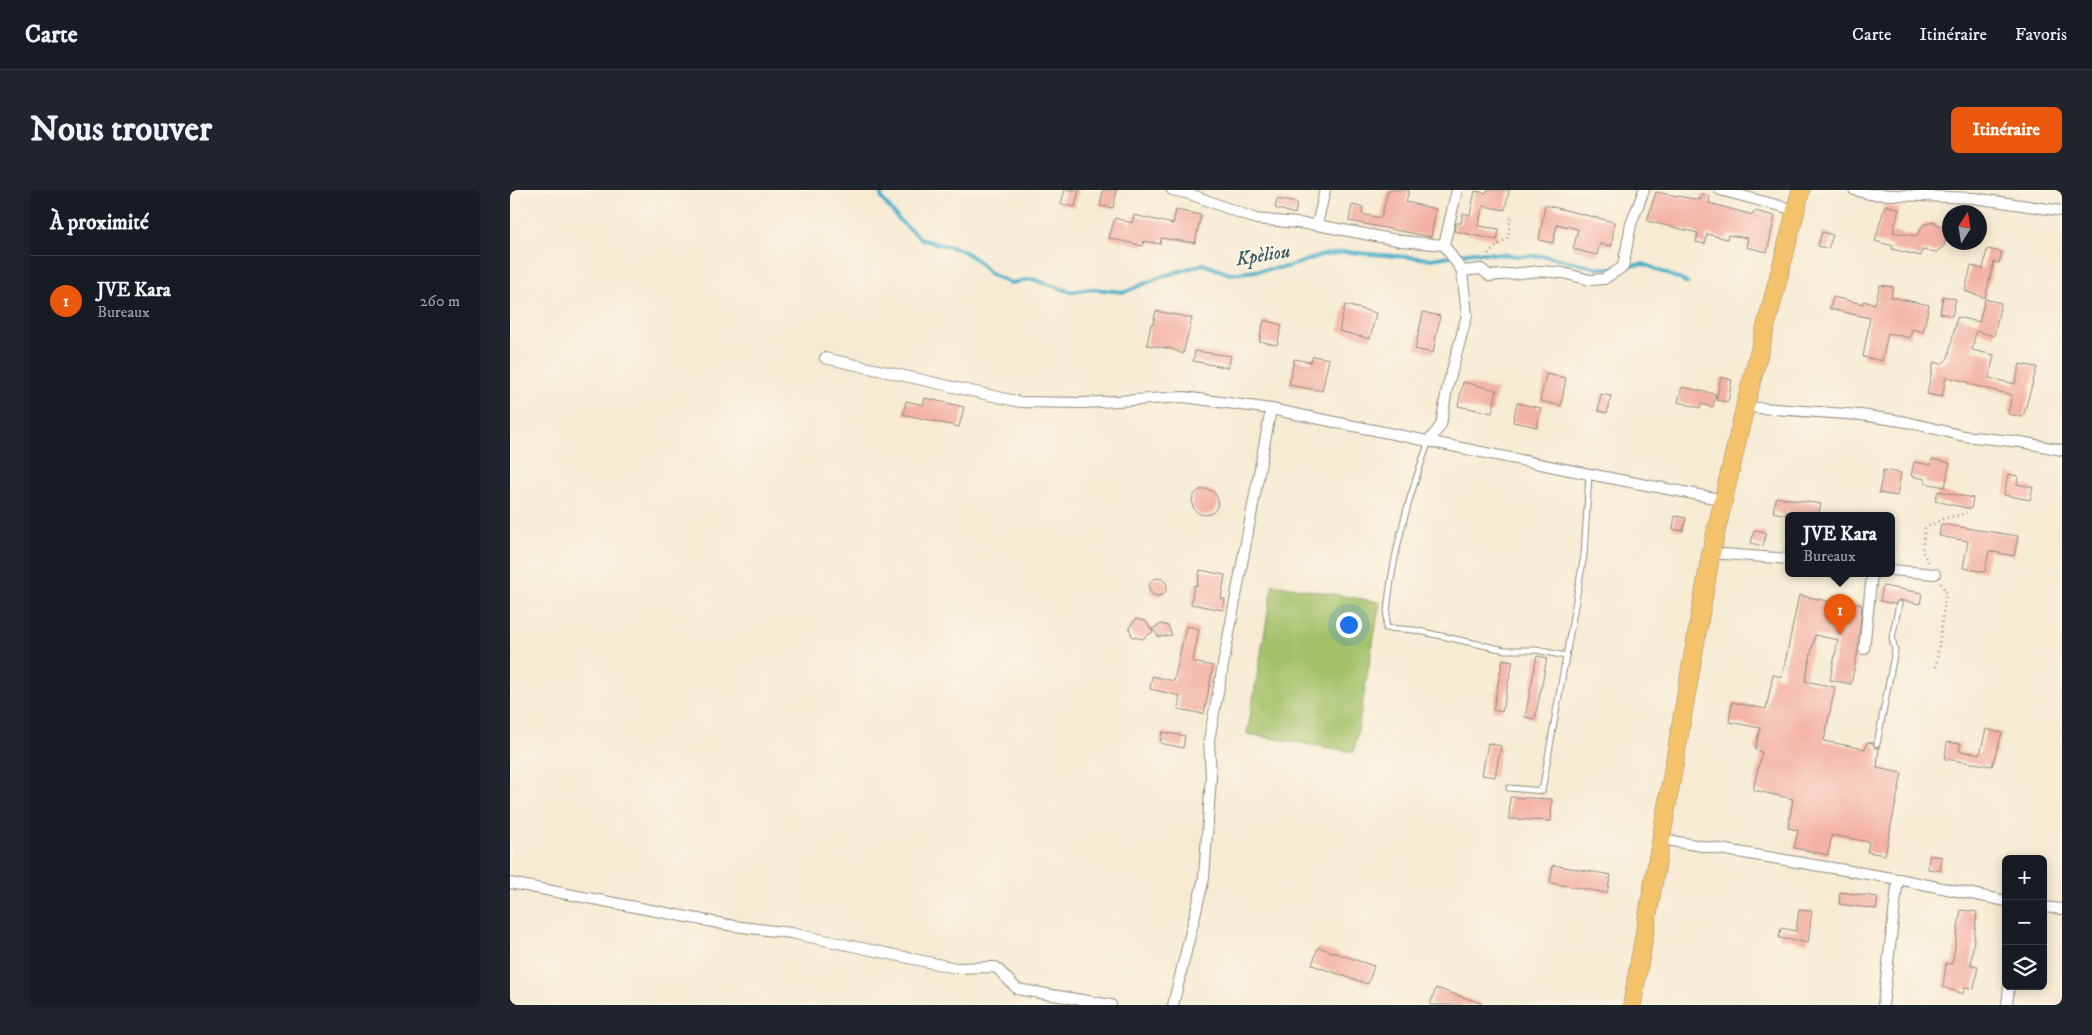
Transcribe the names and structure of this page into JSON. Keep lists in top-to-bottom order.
{
  "water": ["Kpèliou"],
  "north": "top",
  "page": {
    "header": "Carte",
    "nav": ["Carte", "Itinéraire", "Favoris"],
    "buttons": "Itinéraire",
    "title": "Nous trouver",
    "heading": "À proximité",
    "list": [
      {
        "mark": "1",
        "name": "JVE Kara",
        "note": "Bureaux",
        "value": "260 m"
      }
    ],
    "popup": ["JVE Kara", "Bureaux"],
    "pins": "1",
    "map_buttons": ["+", "−"]
  }
}
